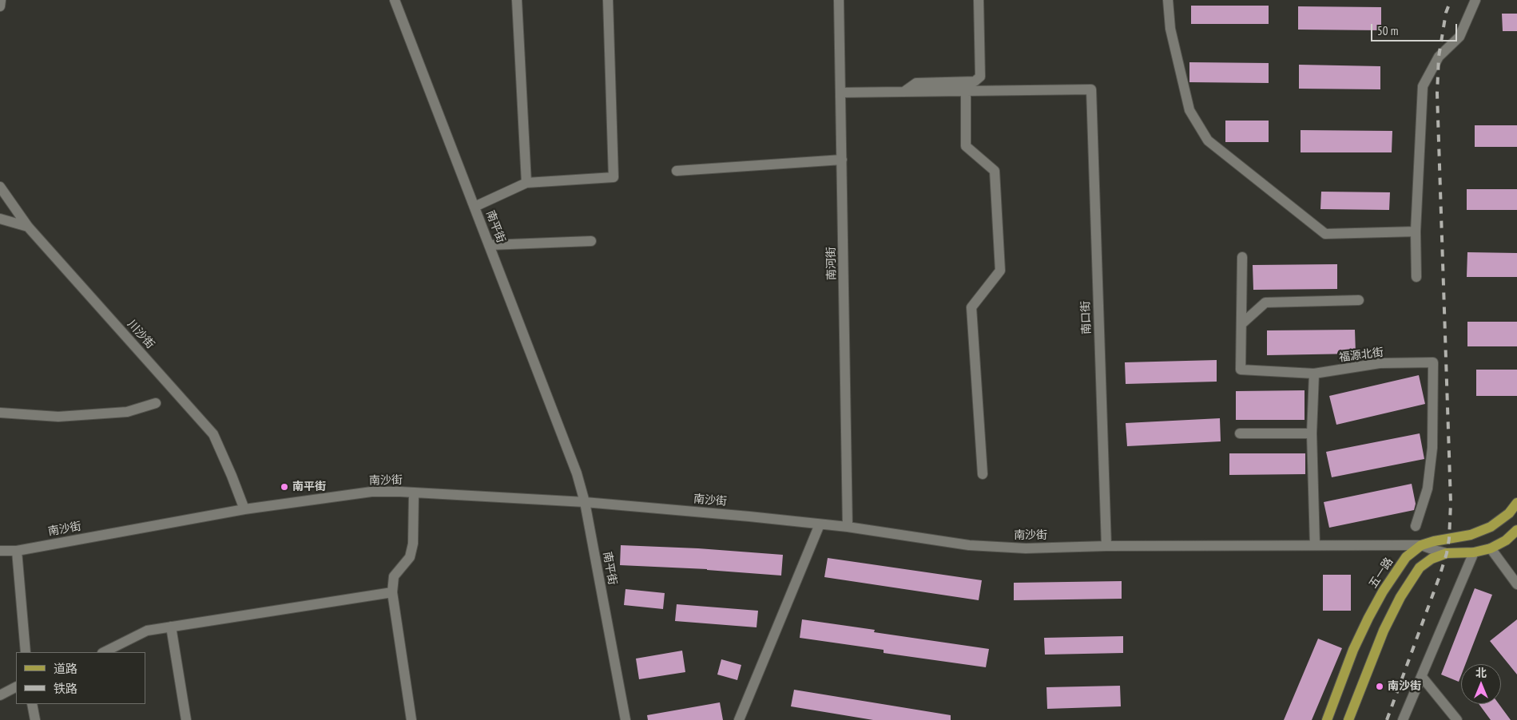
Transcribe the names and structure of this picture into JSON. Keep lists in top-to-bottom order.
{
  "streets": {
    "main road": ["五一路"],
    "street": [
      "南平街",
      "南河街",
      "南口街",
      "川沙街",
      "福源北街",
      "南沙街"
    ]
  },
  "crossings": [
    ["南平街", "南沙街"],
    ["南河街", "南沙街"],
    ["南口街", "南沙街"],
    ["川沙街", "南沙街"],
    ["南沙街", "五一路"]
  ],
  "places": ["南平街", "南沙街"],
  "legend": ["道路", "铁路"],
  "scale_bar": "50 m",
  "north": "top"
}
